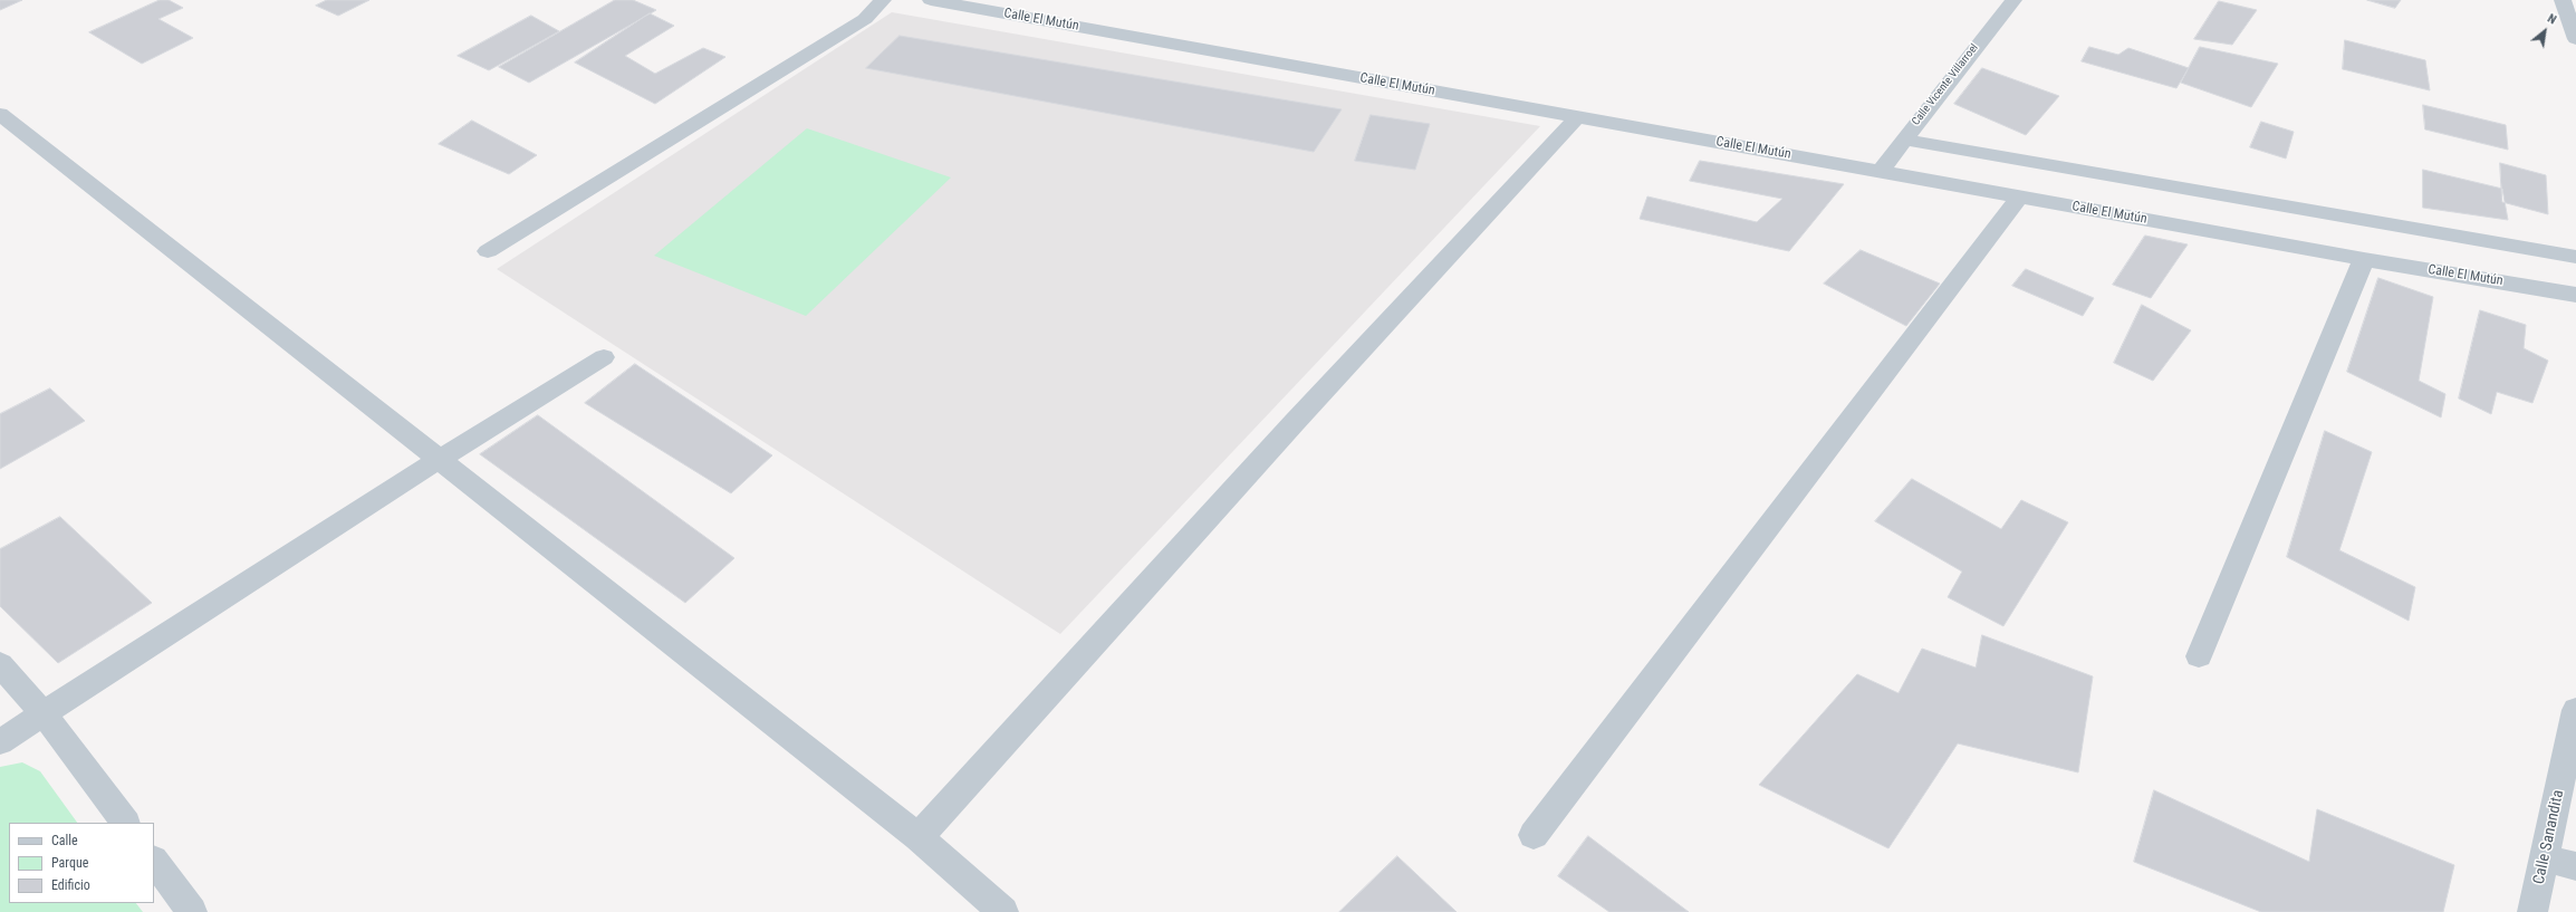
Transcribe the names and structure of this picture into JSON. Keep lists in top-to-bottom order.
{
  "streets": {
    "street": ["Calle El Mutún", "Calle Vicente Villarroel", "Calle Sanandita"]
  },
  "crossings": [
    ["Calle El Mutún", "Calle Vicente Villarroel"]
  ],
  "legend": ["Calle", "Parque", "Edificio"],
  "north": "top right"
}
